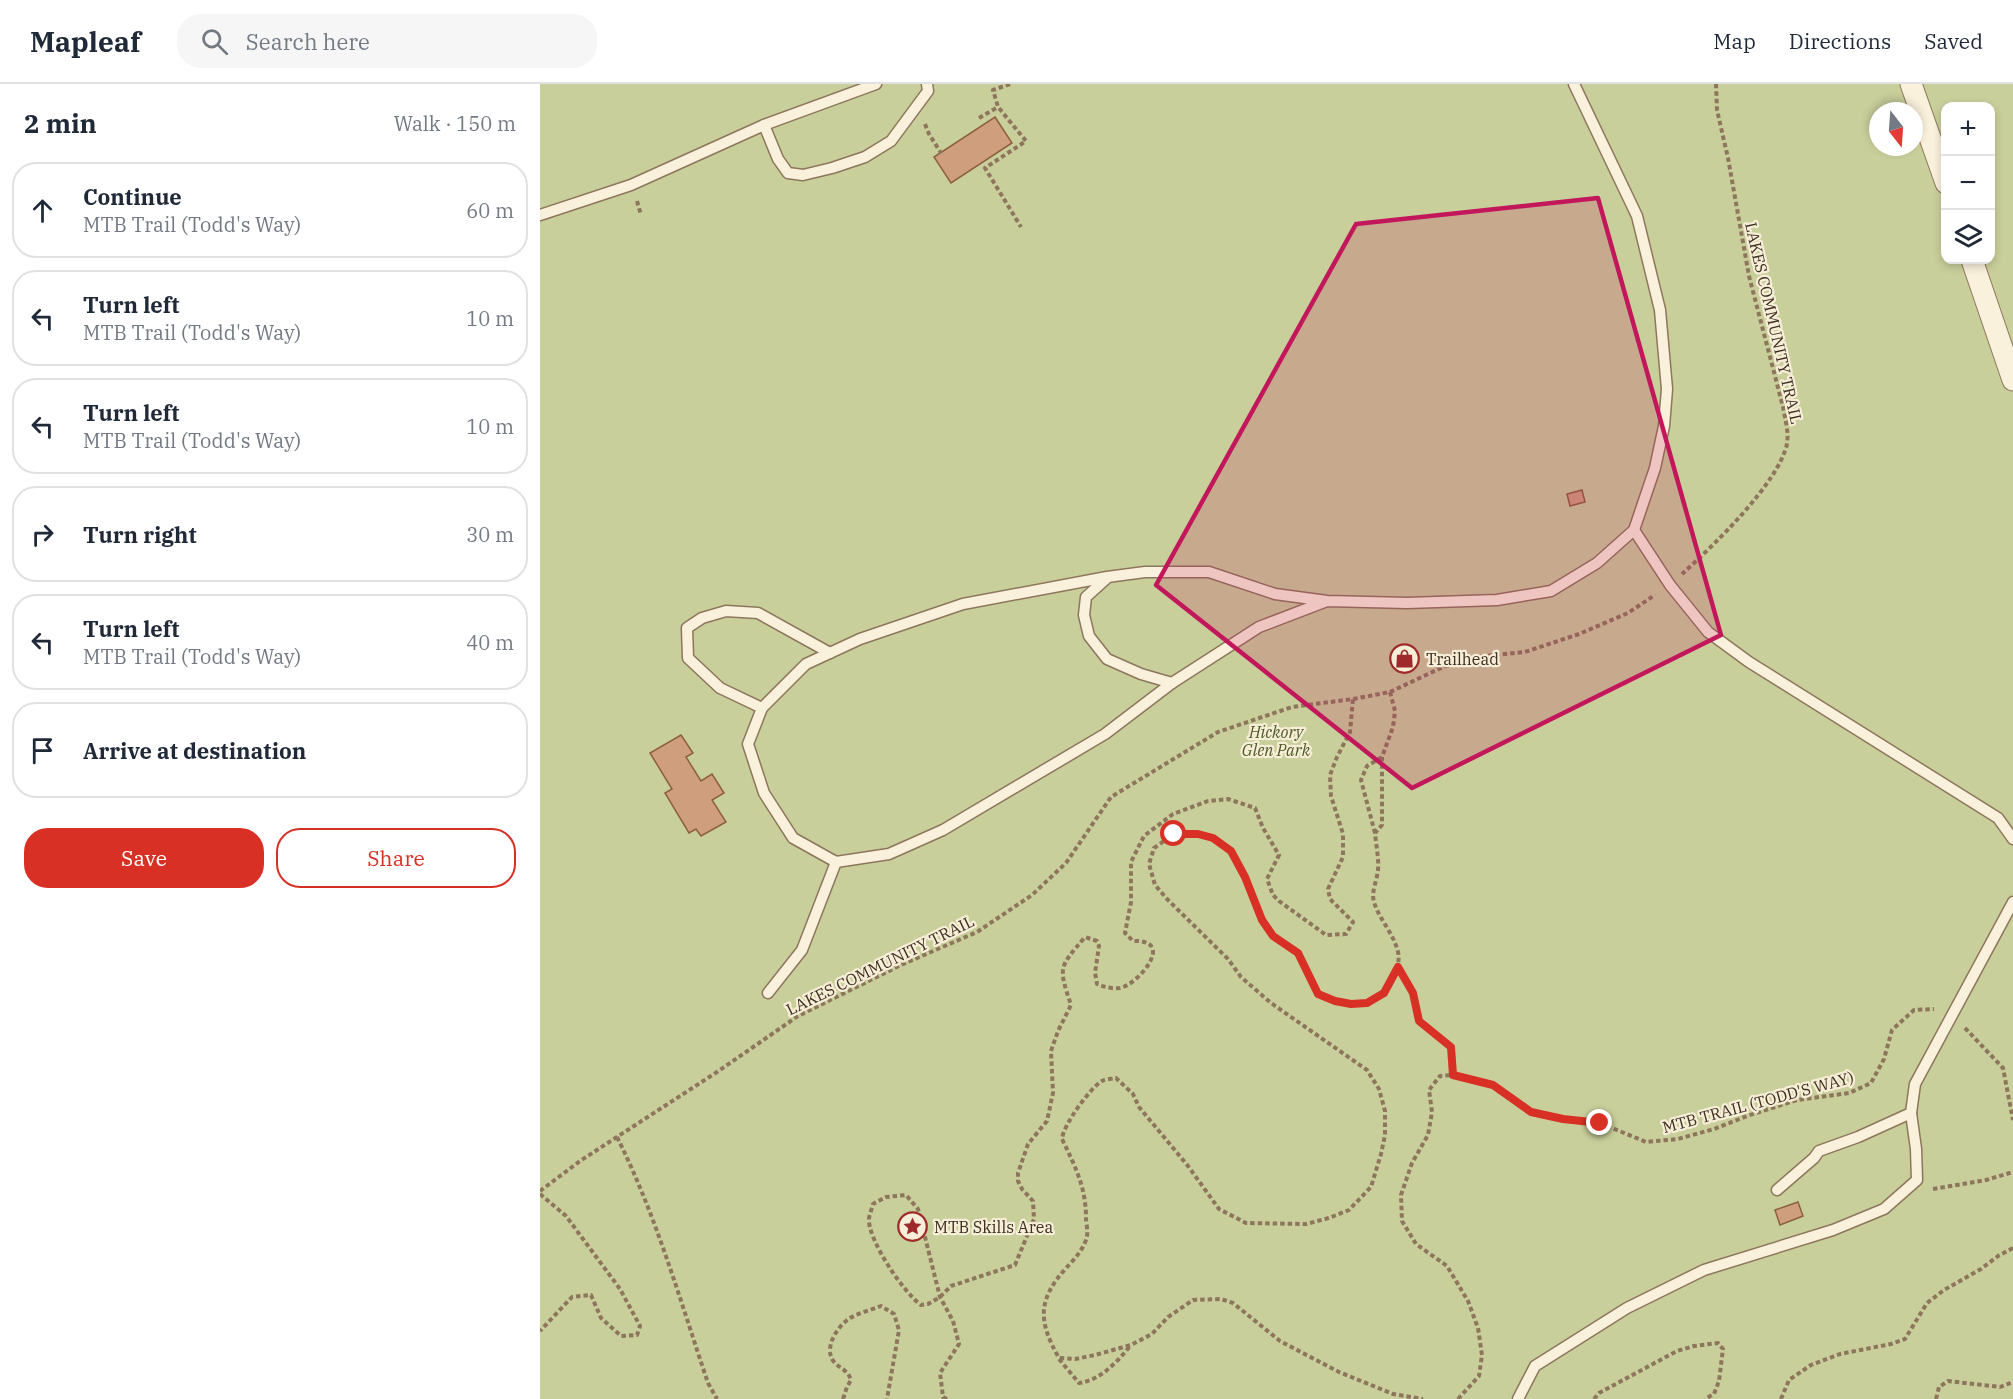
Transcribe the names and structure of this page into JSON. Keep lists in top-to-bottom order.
{
  "streets": {
    "path": ["LAKES COMMUNITY TRAIL", "MTB TRAIL (TODD'S WAY)"]
  },
  "parks": ["Hickory Glen Park"],
  "places": {
    "shop": ["Trailhead"],
    "place": ["MTB Skills Area"]
  },
  "north": "bottom",
  "page": {
    "header": "Mapleaf",
    "search": "Search here",
    "nav": ["Map", "Directions", "Saved"],
    "heading": ["2 min", "Walk · 150 m"],
    "map_buttons": ["+", "−"],
    "list": [
      ["Continue", "MTB Trail (Todd's Way)", "60 m"],
      ["Turn left", "MTB Trail (Todd's Way)", "10 m"],
      ["Turn left", "MTB Trail (Todd's Way)", "10 m"],
      ["Turn right", "30 m"],
      ["Turn left", "MTB Trail (Todd's Way)", "40 m"],
      "Arrive at destination"
    ],
    "buttons": ["Save", "Share"]
  }
}
